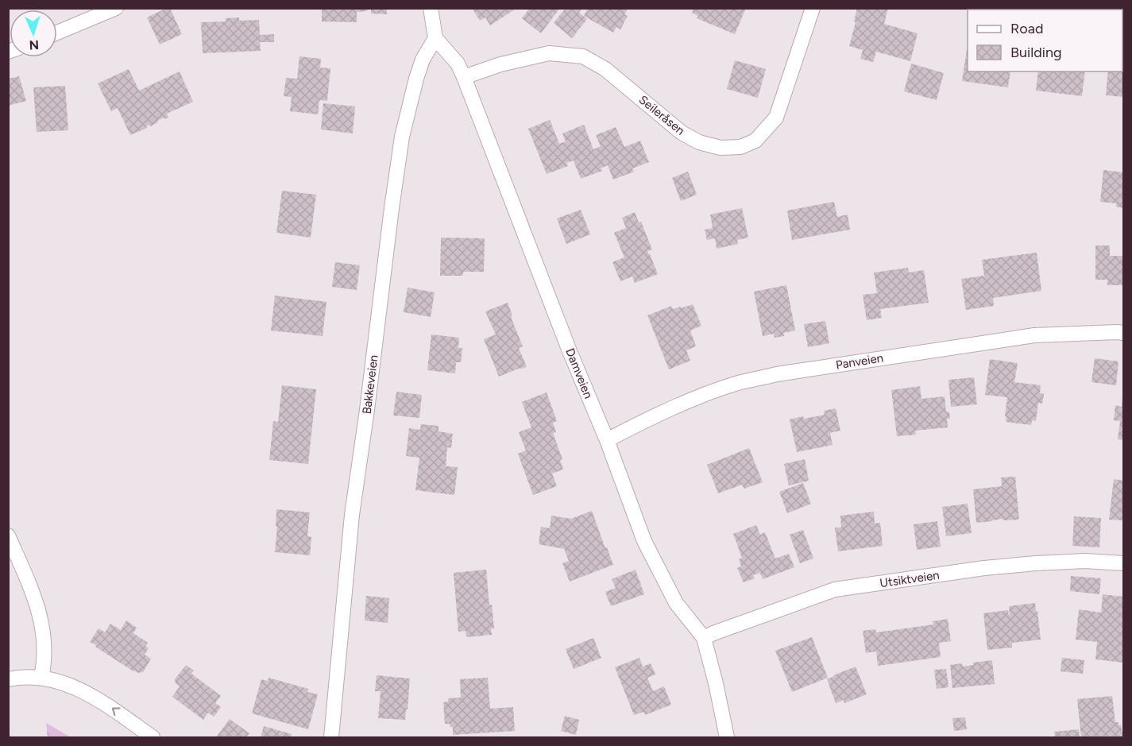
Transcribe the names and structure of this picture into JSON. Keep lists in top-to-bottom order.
{
  "streets": {
    "street": [
      "Seileråsen",
      "Panveien",
      "Damveien",
      "Bakkeveien",
      "Utsiktveien"
    ]
  },
  "crossings": [
    ["Seileråsen", "Damveien"],
    ["Panveien", "Damveien"],
    ["Damveien", "Bakkeveien"],
    ["Damveien", "Utsiktveien"]
  ],
  "legend": ["Road", "Building"],
  "north": "bottom"
}
